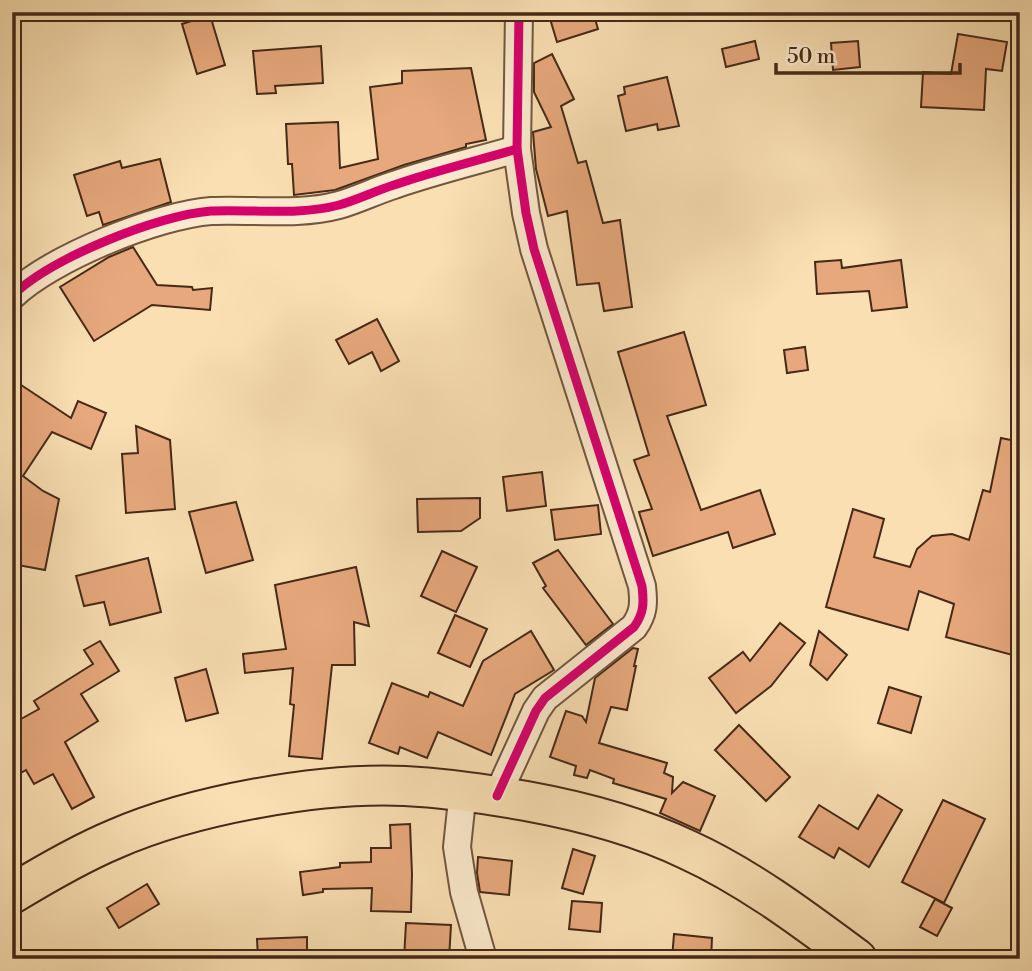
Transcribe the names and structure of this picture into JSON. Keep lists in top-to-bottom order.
{
  "scale_bar": "50 m"
}
